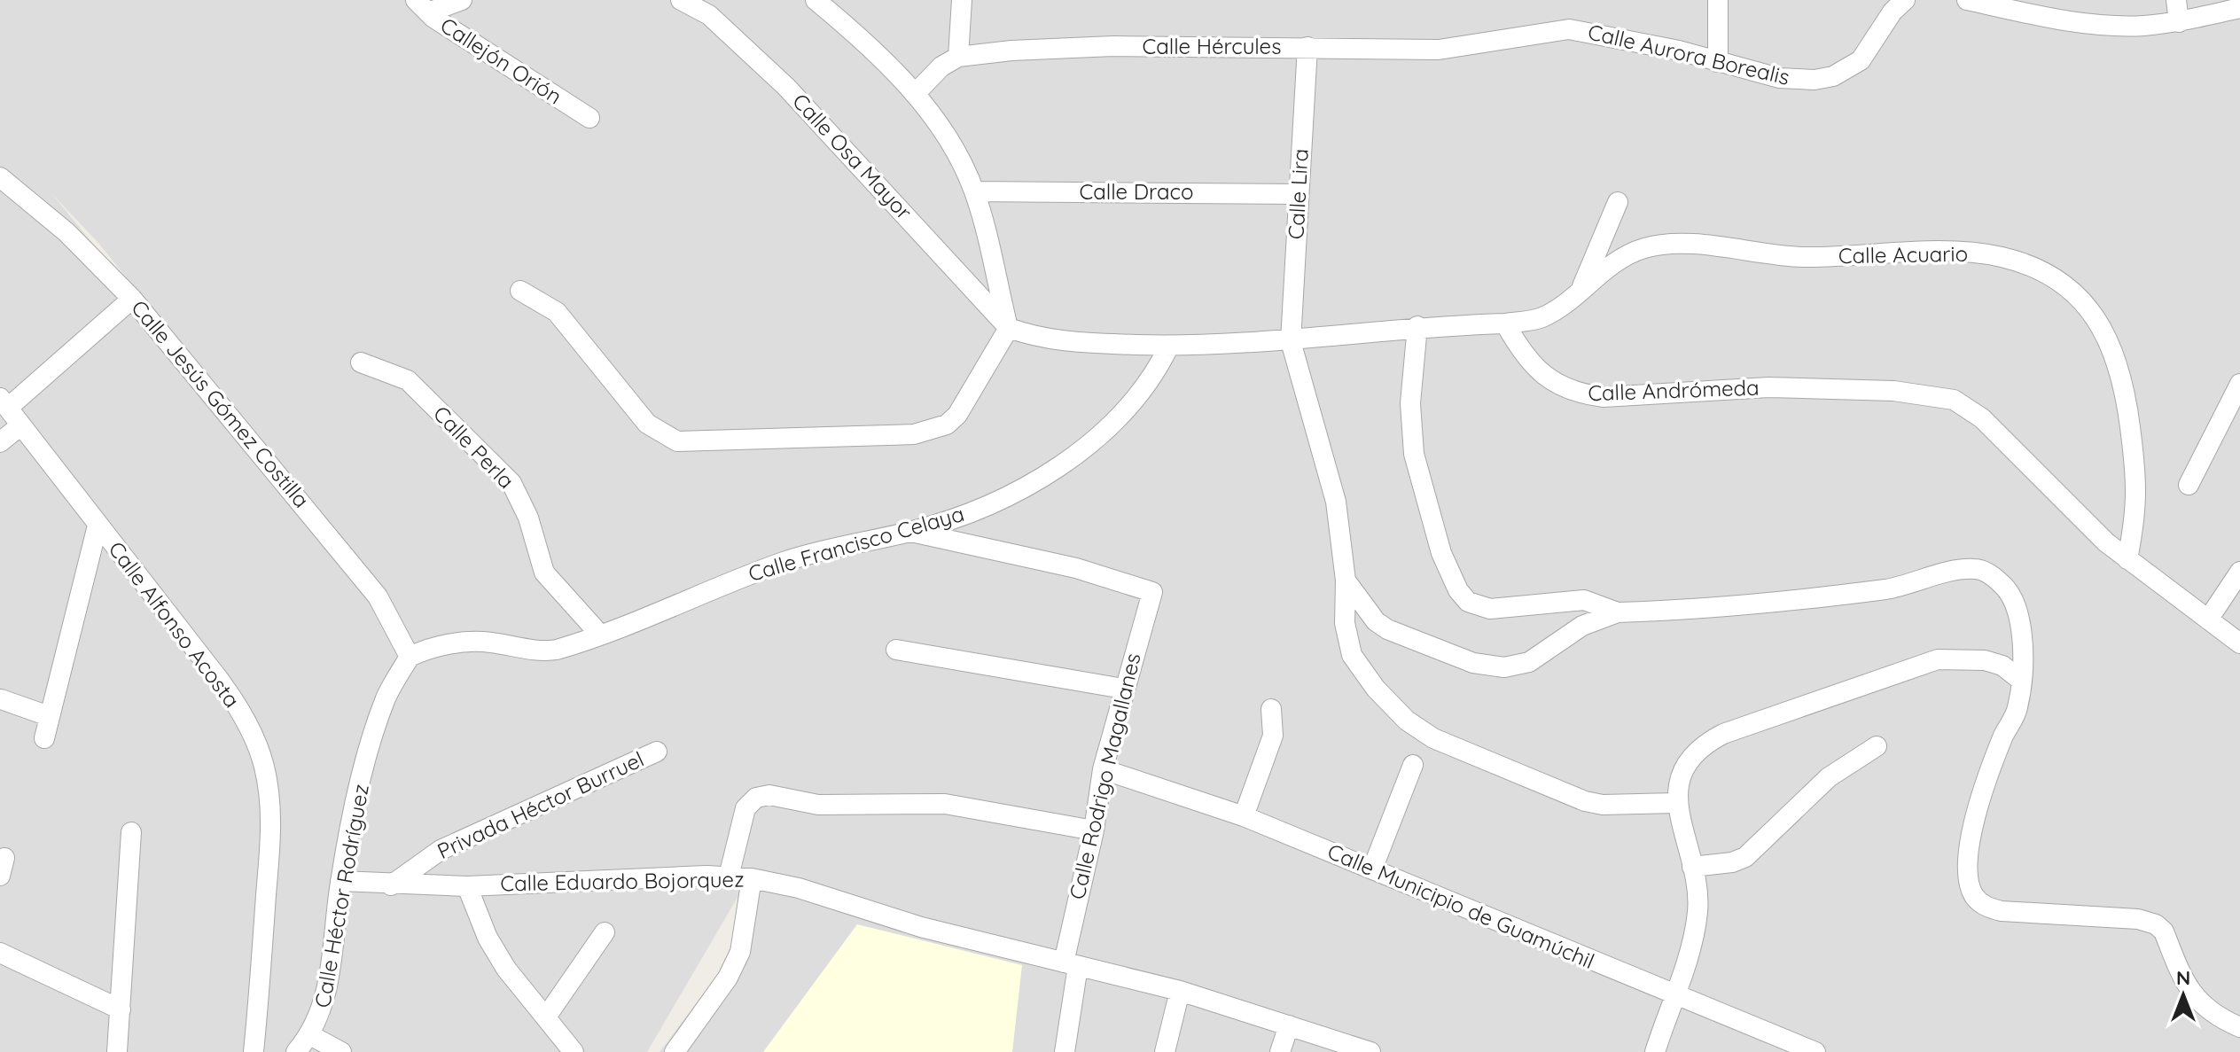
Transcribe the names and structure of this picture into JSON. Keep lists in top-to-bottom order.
{
  "streets": {
    "street": [
      "Calle Hércules",
      "Calle Aurora Borealis",
      "Callejón Orión",
      "Calle Osa Mayor",
      "Calle Draco",
      "Calle Lira",
      "Calle Acuario",
      "Calle Andrómeda",
      "Calle Jesús Gómez Costilla",
      "Calle Perla",
      "Calle Francisco Celaya",
      "Calle Alfonso Acosta",
      "Calle Rodrigo Magallanes",
      "Privada Héctor Burruel",
      "Calle Eduardo Bojorquez",
      "Calle Héctor Rodríguez",
      "Calle Municipio de Guamúchil"
    ]
  },
  "crossings": [
    ["Calle Hércules", "Calle Aurora Borealis"],
    ["Calle Hércules", "Calle Lira"],
    ["Calle Draco", "Calle Lira"],
    ["Calle Acuario", "Calle Andrómeda"],
    ["Calle Jesús Gómez Costilla", "Calle Francisco Celaya"],
    ["Calle Jesús Gómez Costilla", "Calle Héctor Rodríguez"],
    ["Calle Perla", "Calle Francisco Celaya"],
    ["Calle Francisco Celaya", "Calle Rodrigo Magallanes"],
    ["Calle Francisco Celaya", "Calle Héctor Rodríguez"],
    ["Calle Rodrigo Magallanes", "Calle Eduardo Bojorquez"],
    ["Calle Rodrigo Magallanes", "Calle Municipio de Guamúchil"],
    ["Privada Héctor Burruel", "Calle Eduardo Bojorquez"],
    ["Calle Eduardo Bojorquez", "Calle Héctor Rodríguez"]
  ],
  "north": "top"
}
